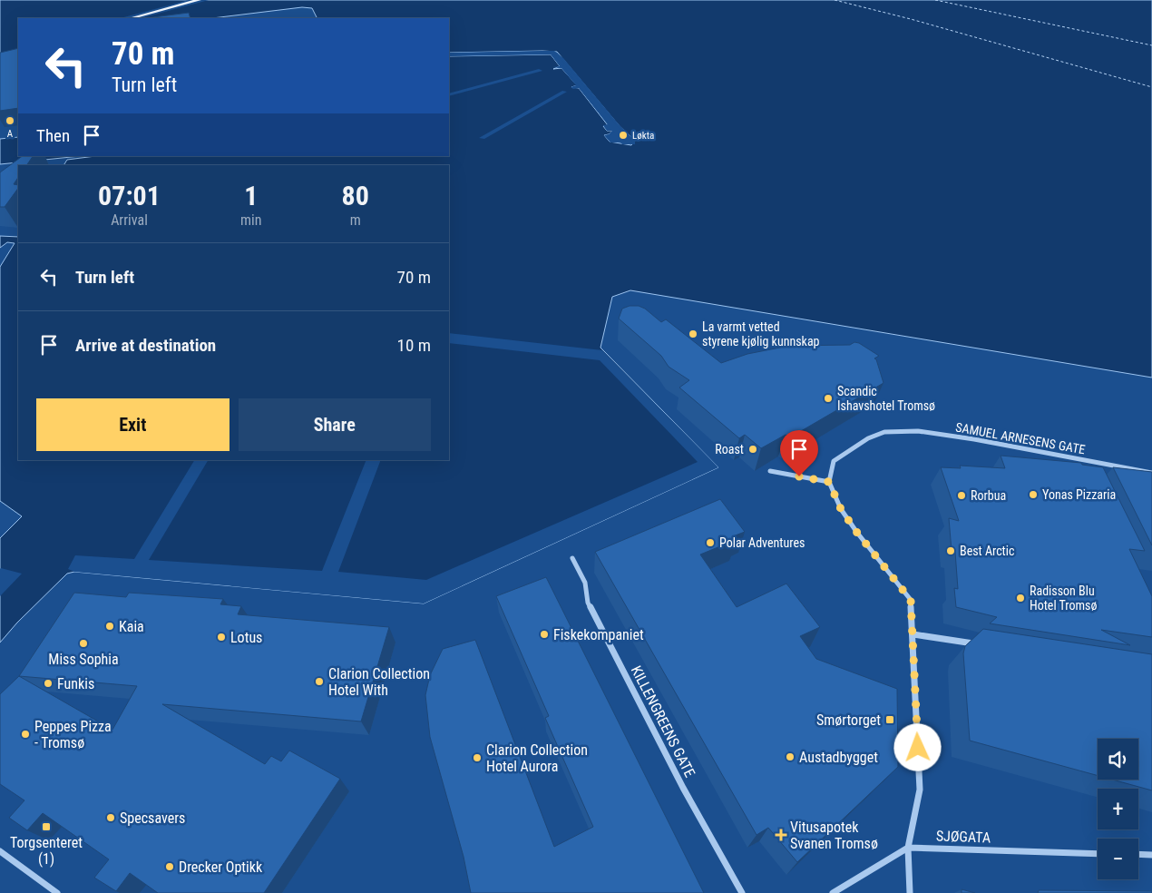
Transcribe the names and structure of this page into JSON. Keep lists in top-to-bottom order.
{
  "streets": {
    "street": ["SAMUEL ARNESENS GATE", "KILLENGREENS GATE", "SJØGATA"]
  },
  "places": {
    "other": [
      "A",
      "Løkta",
      "La varmt vetted styrene kjølig kunnskap",
      "Scandic Ishavshotel Tromsø",
      "Roast",
      "Yonas Pizzaria",
      "Rorbua",
      "Polar Adventures",
      "Best Arctic",
      "Radisson Blu Hotel Tromsø",
      "Kaia",
      "Fiskekompaniet",
      "Lotus",
      "Miss Sophia",
      "Clarion Collection Hotel With",
      "Funkis",
      "Peppes Pizza - Tromsø",
      "Austadbygget",
      "Clarion Collection Hotel Aurora",
      "Specsavers",
      "Drecker Optikk"
    ],
    "transit": ["Smørtorget", "Torgsenteret (1)"],
    "health": ["Vitusapotek Svanen Tromsø"]
  },
  "page": {
    "turn": ["70 m", "Turn left"],
    "then": "Then",
    "eta": [
      "07:01",
      "Arrival",
      "1",
      "min",
      "80",
      "m"
    ],
    "list": [
      {
        "name": "Turn left",
        "value": "70 m"
      },
      {
        "name": "Arrive at destination",
        "value": "10 m"
      }
    ],
    "buttons": ["Exit", "Share"],
    "map_buttons": ["+", "−"]
  }
}
